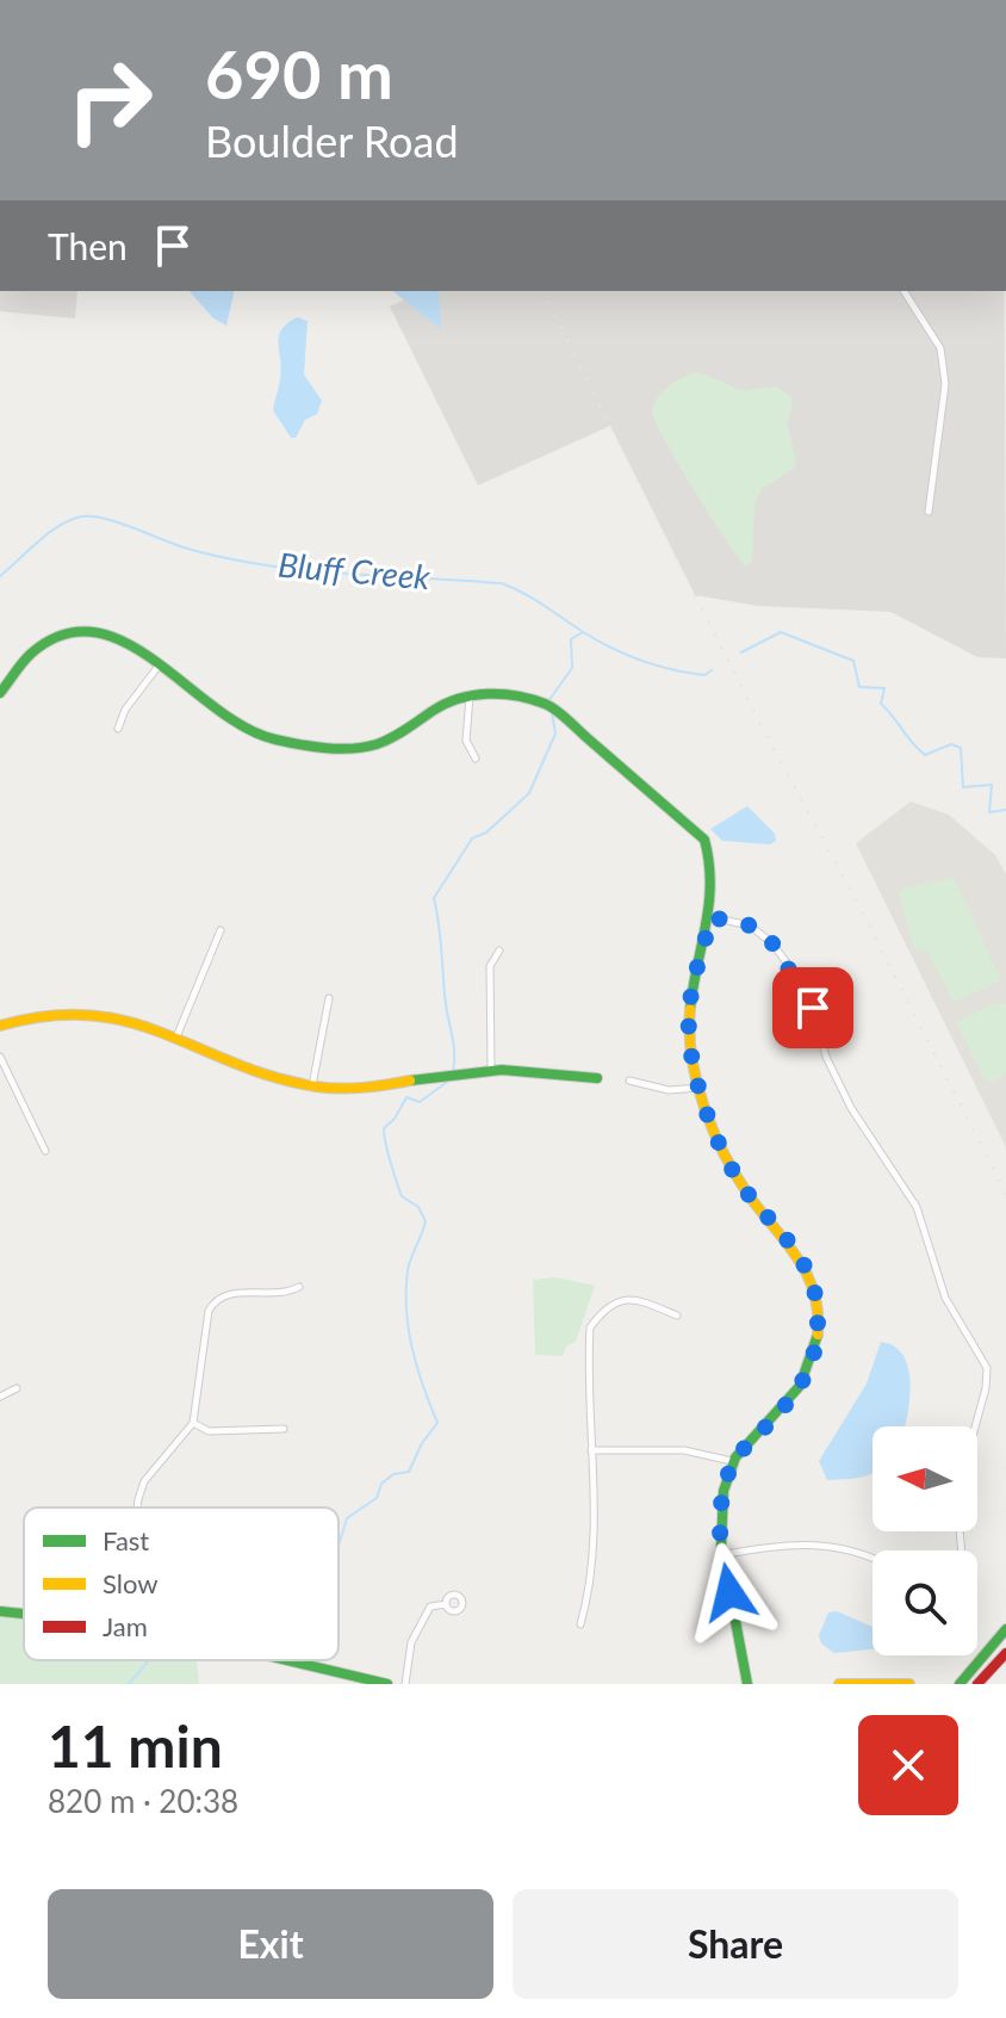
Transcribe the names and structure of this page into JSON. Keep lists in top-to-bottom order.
{
  "water": ["Bluff Creek"],
  "legend": ["Fast", "Slow", "Jam"],
  "north": "left",
  "page": {
    "turn": ["690 m", "Boulder Road"],
    "then": "Then",
    "heading": ["11 min", "820 m · 20:38"],
    "buttons": ["Exit", "Share"]
  }
}
